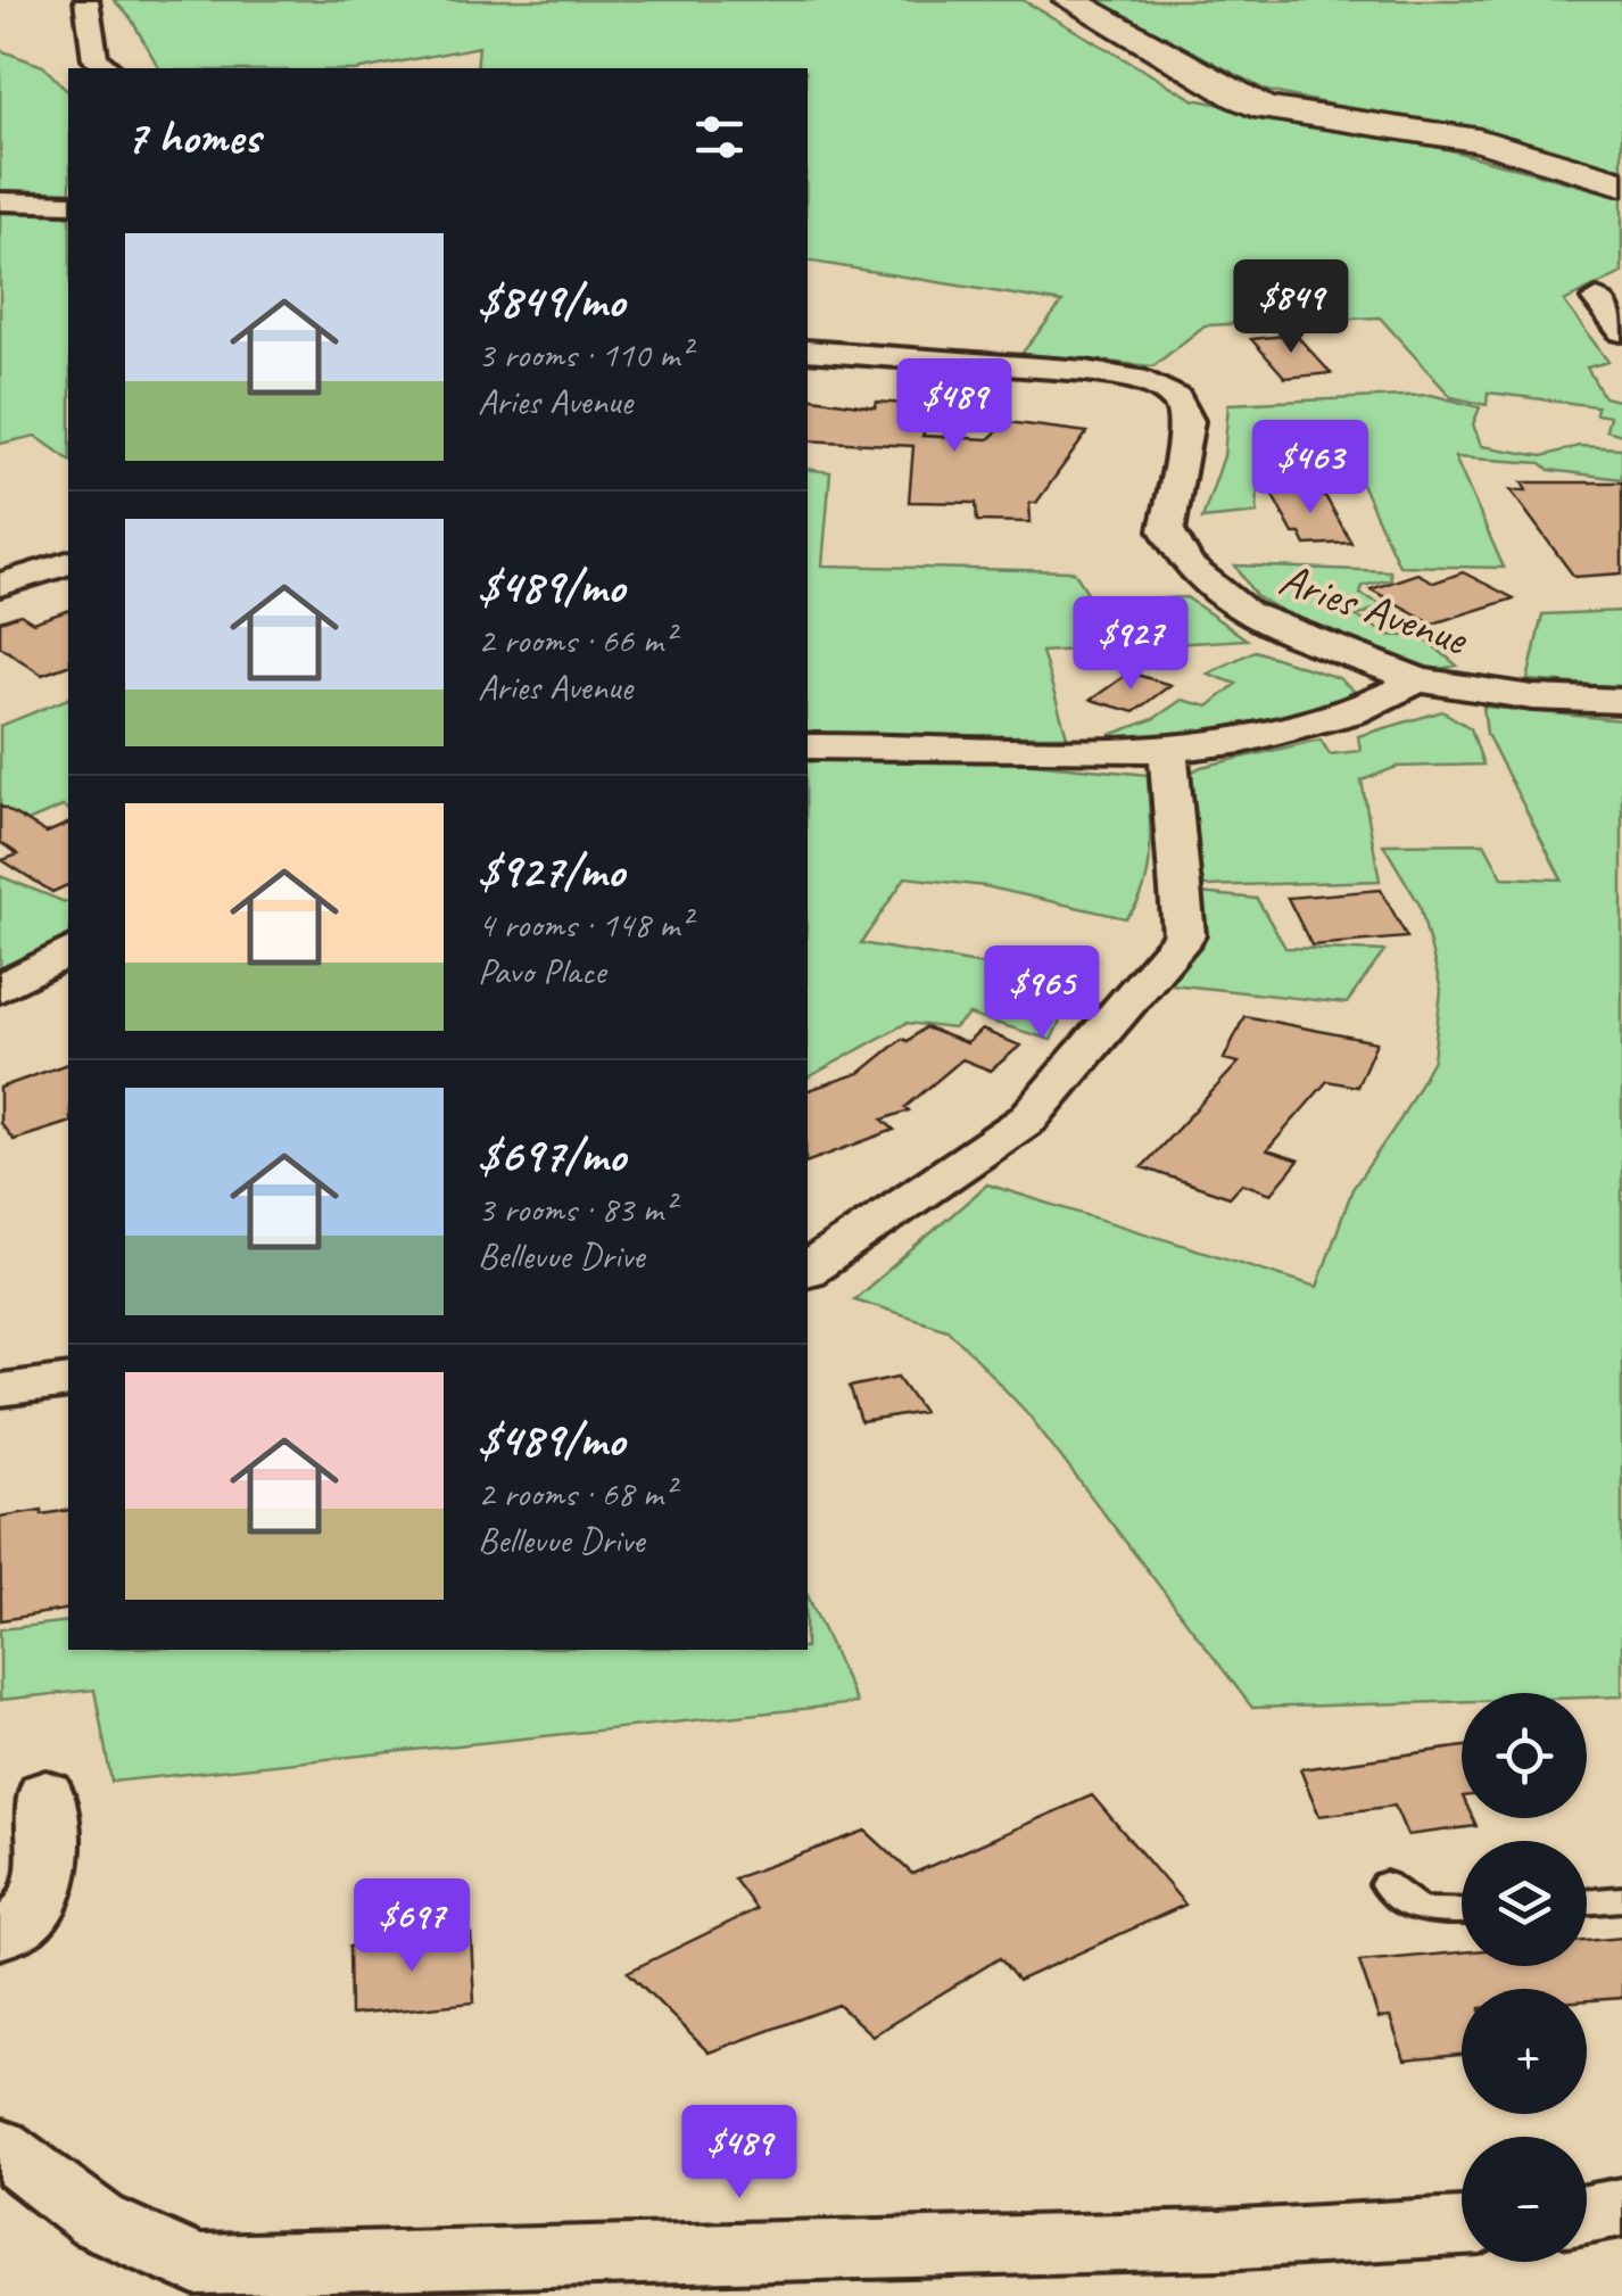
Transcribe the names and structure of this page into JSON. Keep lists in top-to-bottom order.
{
  "streets": {
    "street": ["Aries Avenue"]
  },
  "page": {
    "heading": "7 homes",
    "list": [
      {
        "name": "$849/mo",
        "note": "3 rooms · 110 m² · Aries Avenue"
      },
      {
        "name": "$489/mo",
        "note": "2 rooms · 66 m² · Aries Avenue"
      },
      {
        "name": "$927/mo",
        "note": "4 rooms · 148 m² · Pavo Place"
      },
      {
        "name": "$697/mo",
        "note": "3 rooms · 83 m² · Bellevue Drive"
      },
      {
        "name": "$489/mo",
        "note": "2 rooms · 68 m² · Bellevue Drive"
      }
    ],
    "price": [
      "$849",
      "$489",
      "$463",
      "$927",
      "$965",
      "$697",
      "$489"
    ],
    "map_buttons": ["+", "−"]
  }
}
